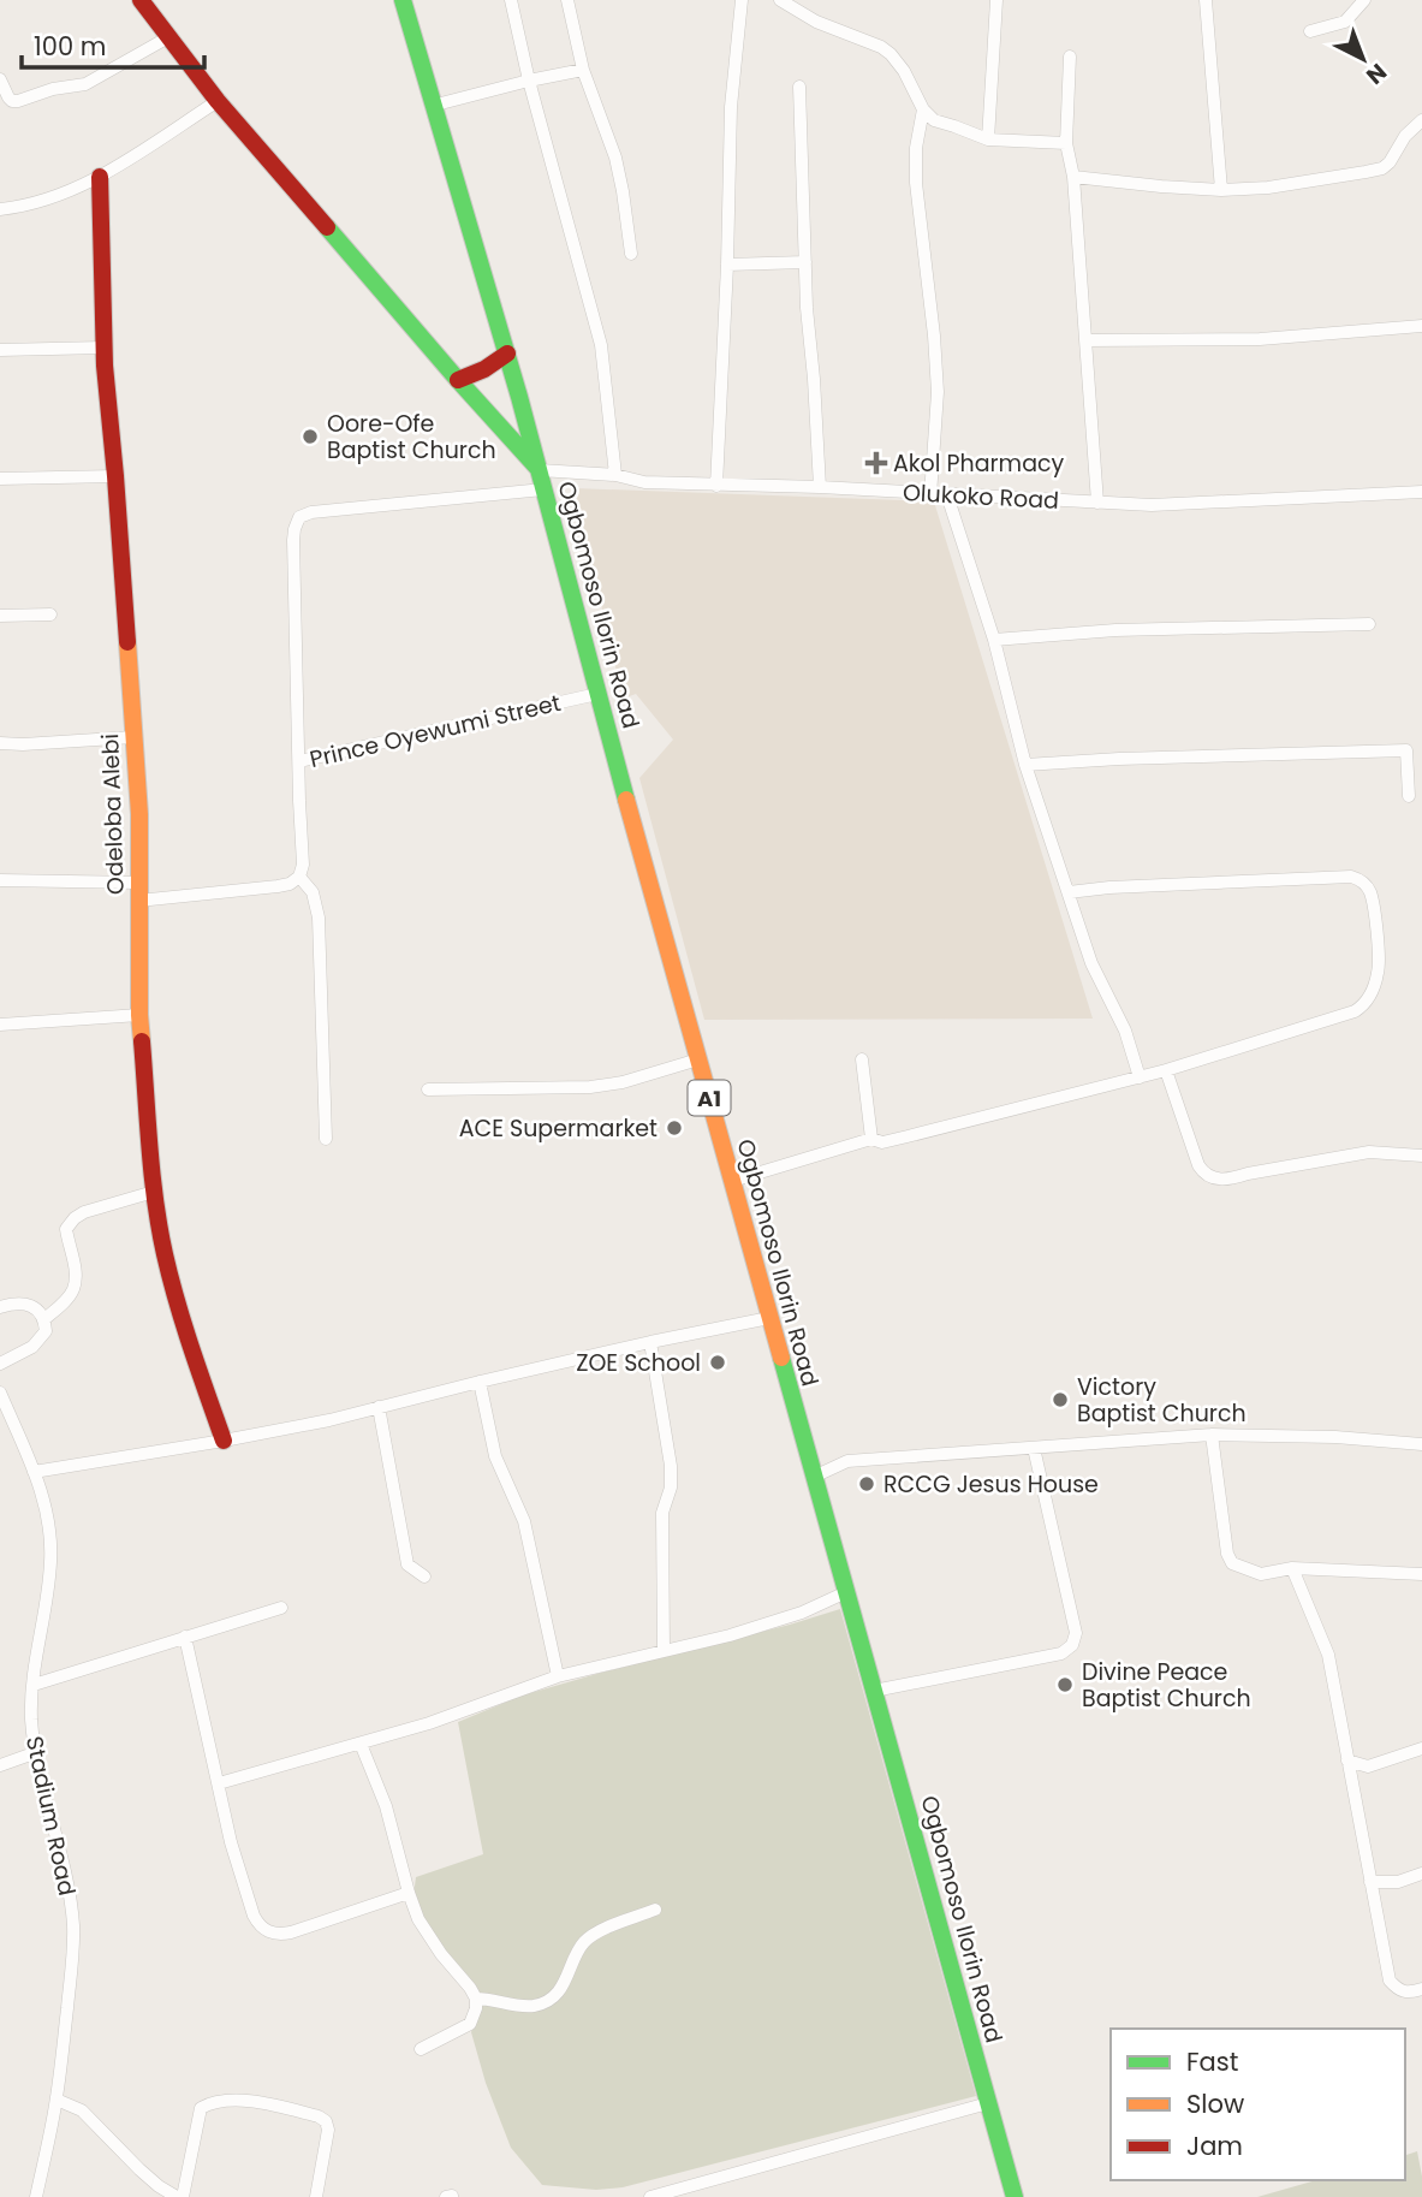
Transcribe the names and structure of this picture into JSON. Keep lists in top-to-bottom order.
{
  "streets": {
    "main road": ["Ogbomoso Ilorin Road", "Odeloba Alebi", "A1"],
    "street": ["Olukoko Road", "Prince Oyewumi Street", "Stadium Road"]
  },
  "crossings": [
    ["Olukoko Road", "Ogbomoso Ilorin Road"],
    ["Ogbomoso Ilorin Road", "Prince Oyewumi Street"]
  ],
  "places": {
    "other": [
      "Oore-Ofe Baptist Church",
      "ACE Supermarket",
      "ZOE School",
      "Victory Baptist Church",
      "RCCG Jesus House",
      "Divine Peace Baptist Church"
    ],
    "health": ["Akol Pharmacy"]
  },
  "legend": ["Fast", "Slow", "Jam"],
  "scale_bar": "100 m",
  "north": "bottom right"
}
